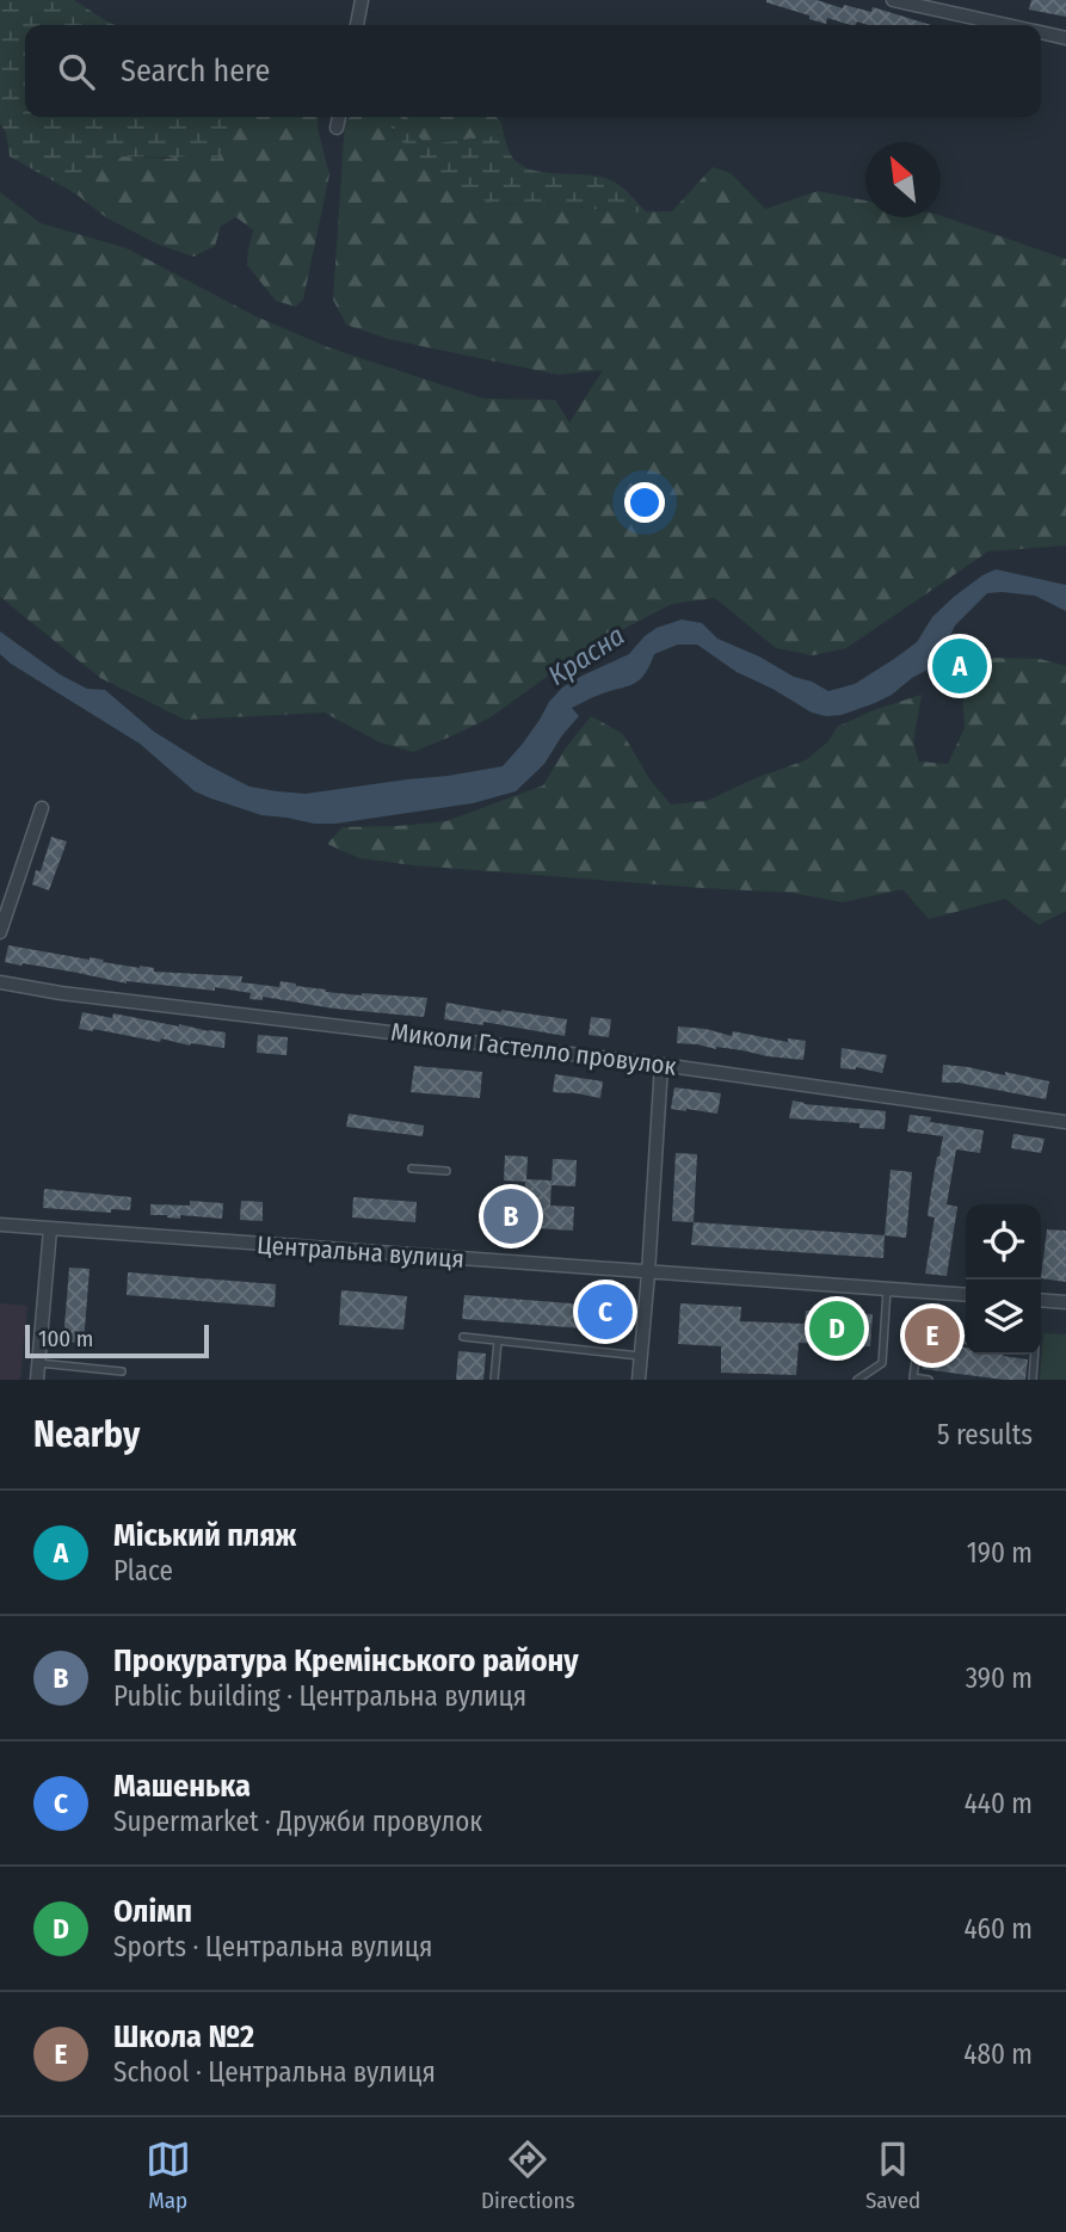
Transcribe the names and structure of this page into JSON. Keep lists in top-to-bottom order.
{
  "streets": {
    "street": ["Миколи Гастелло провулок", "Центральна вулиця"]
  },
  "water": ["Красна"],
  "scale_bar": "100 m",
  "north": "top left",
  "page": {
    "search": "Search here",
    "pins": [
      "A",
      "B",
      "C",
      "D",
      "E"
    ],
    "scale": "100 m",
    "heading": ["Nearby", "5 results"],
    "list": [
      {
        "mark": "A",
        "name": "Міський пляж",
        "note": "Place",
        "value": "190 m"
      },
      {
        "mark": "B",
        "name": "Прокуратура Кремінського району",
        "note": "Public building · Центральна вулиця",
        "value": "390 m"
      },
      {
        "mark": "C",
        "name": "Машенька",
        "note": "Supermarket · Дружби провулок",
        "value": "440 m"
      },
      {
        "mark": "D",
        "name": "Олімп",
        "note": "Sports · Центральна вулиця",
        "value": "460 m"
      },
      {
        "mark": "E",
        "name": "Школа №2",
        "note": "School · Центральна вулиця",
        "value": "480 m"
      }
    ],
    "nav": ["Map", "Directions", "Saved"]
  }
}
